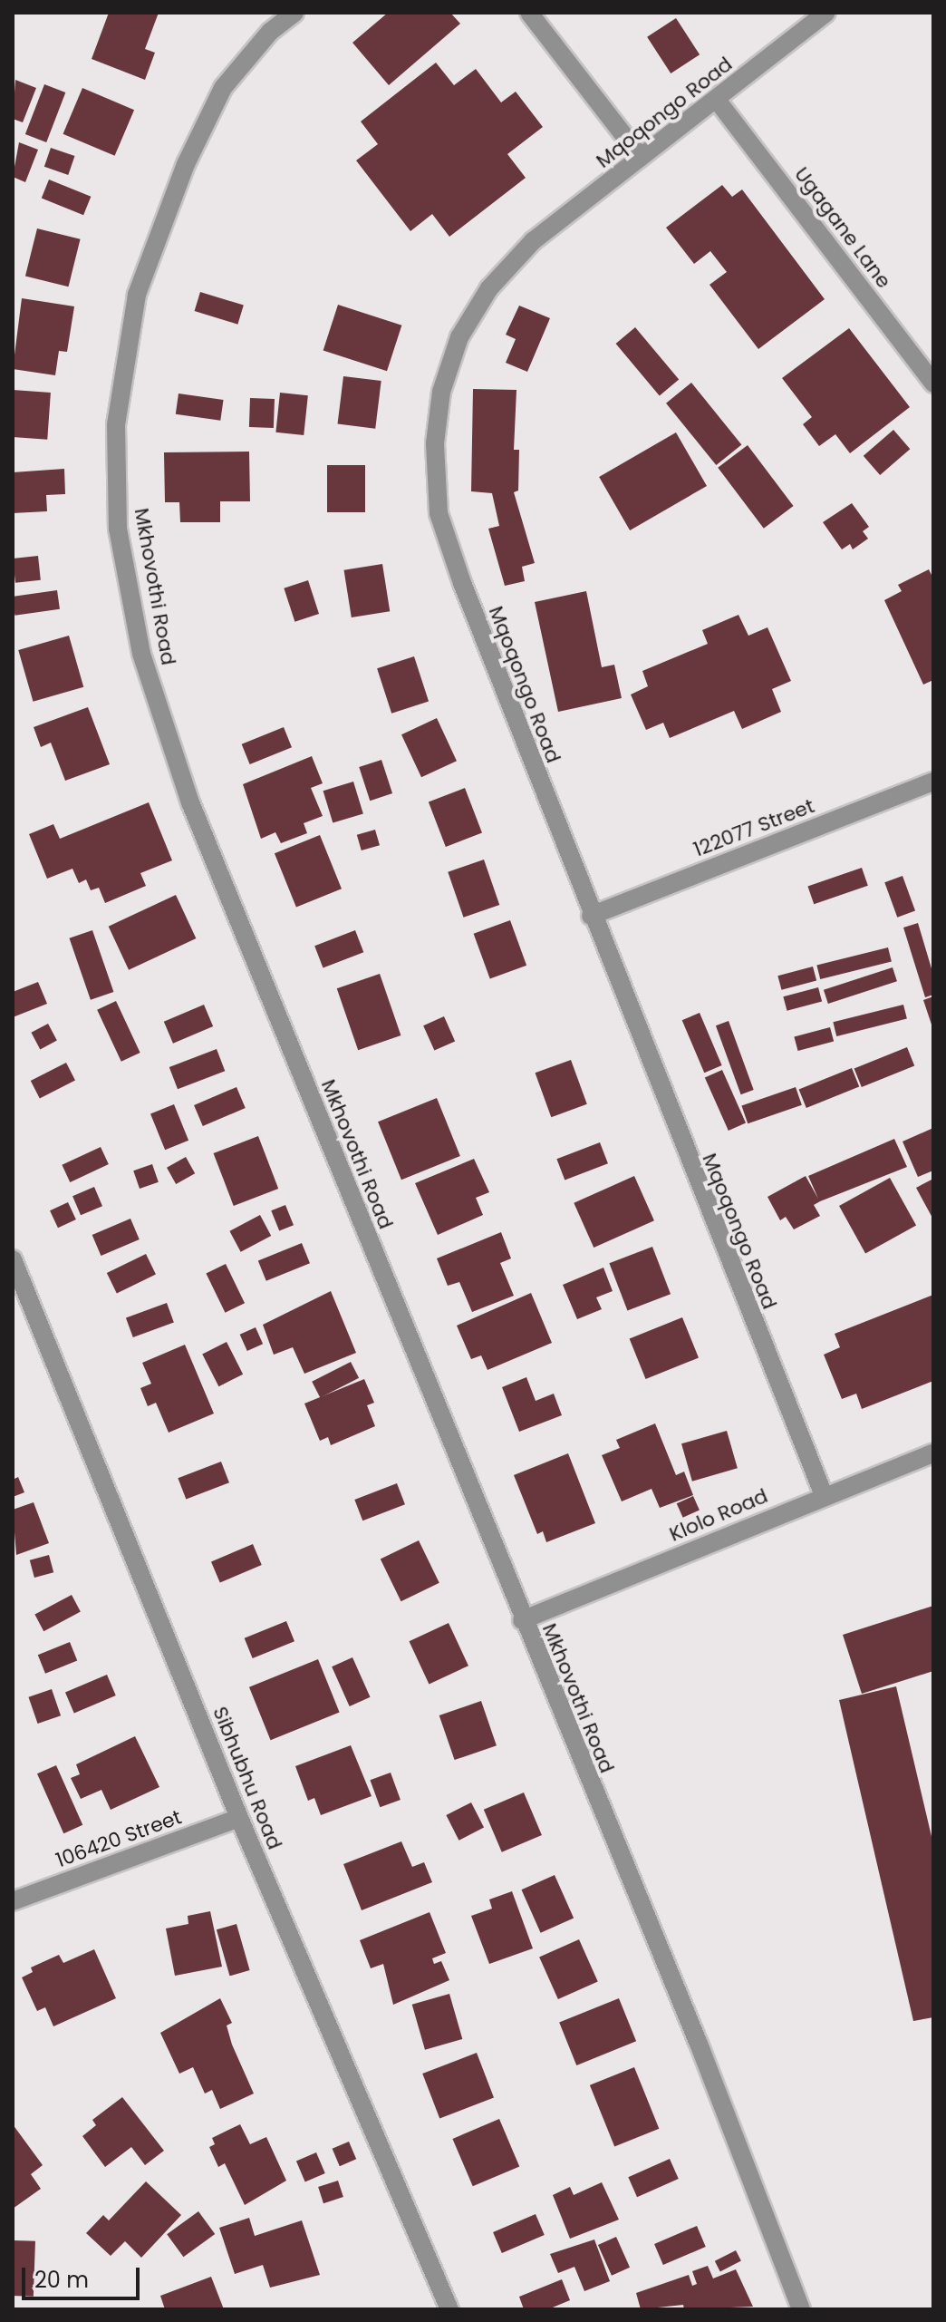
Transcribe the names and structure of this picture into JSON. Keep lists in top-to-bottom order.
{
  "streets": {
    "street": [
      "Mqoqongo Road",
      "Ugagane Lane",
      "Mkhovothi Road",
      "122077 Street",
      "Klolo Road",
      "Sibhubhu Road",
      "106420 Street"
    ]
  },
  "crossings": [
    ["Mqoqongo Road", "Ugagane Lane"],
    ["Mqoqongo Road", "122077 Street"],
    ["Mqoqongo Road", "Klolo Road"],
    ["Mkhovothi Road", "Klolo Road"],
    ["Sibhubhu Road", "106420 Street"]
  ],
  "scale_bar": "20 m"
}
